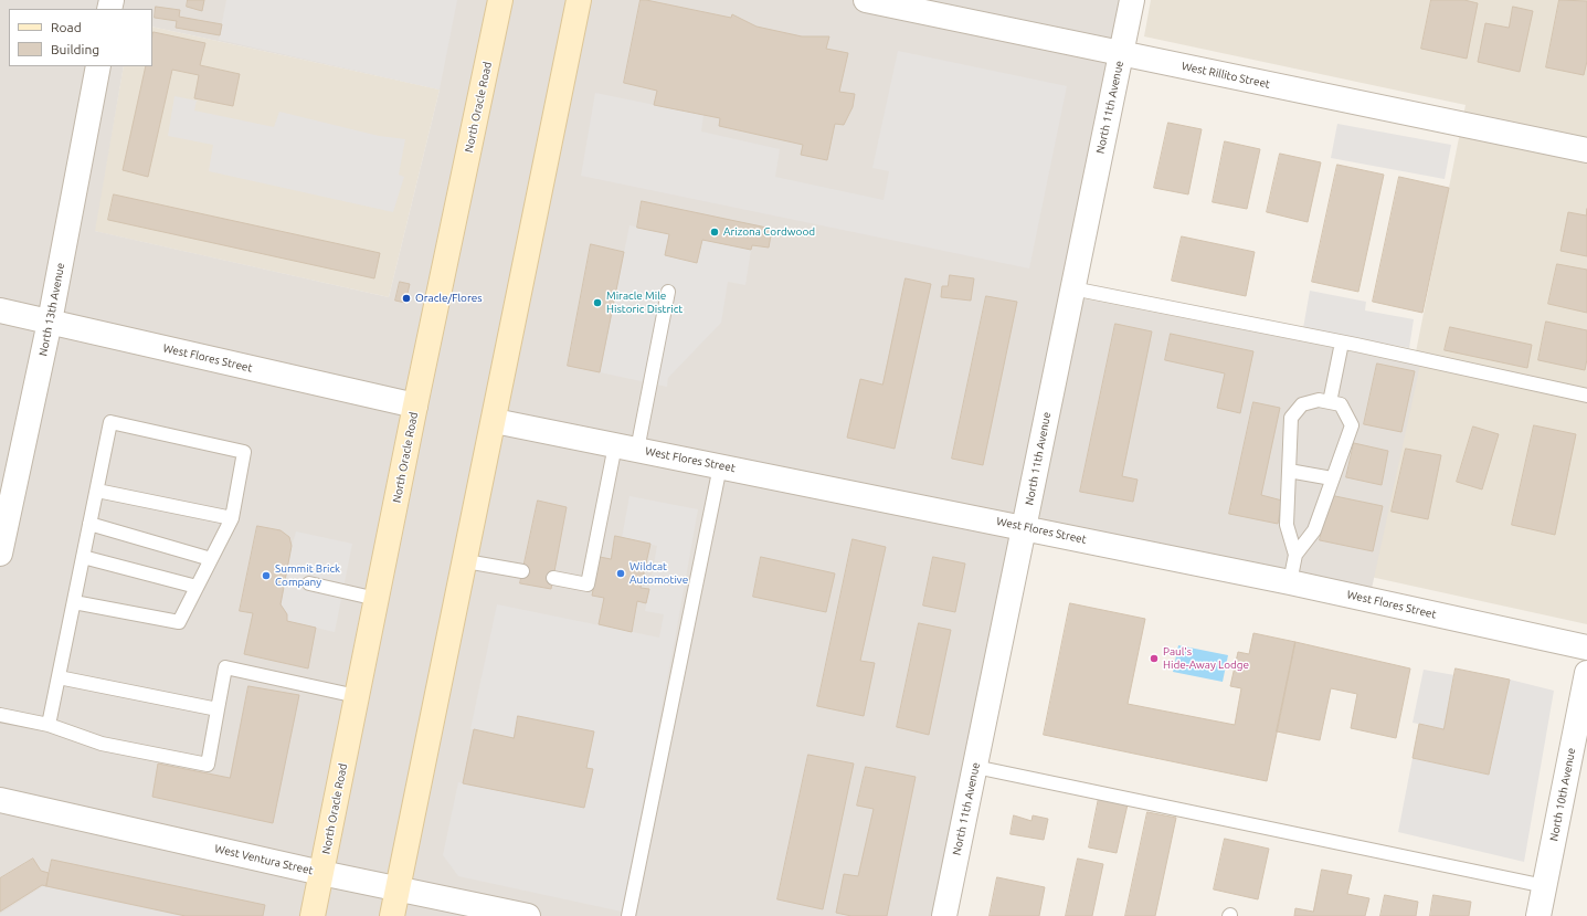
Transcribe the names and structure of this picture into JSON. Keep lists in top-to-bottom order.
{
  "streets": {
    "main road": ["North Oracle Road"],
    "street": [
      "West Rillito Street",
      "North 11th Avenue",
      "North 13th Avenue",
      "West Flores Street",
      "North 10th Avenue",
      "West Ventura Street"
    ]
  },
  "crossings": [
    ["West Rillito Street", "North 11th Avenue"],
    ["North Oracle Road", "West Flores Street"],
    ["North Oracle Road", "West Ventura Street"],
    ["North 11th Avenue", "West Flores Street"],
    ["North 13th Avenue", "West Flores Street"]
  ],
  "places": [
    "Arizona Cordwood",
    "Oracle/Flores",
    "Miracle Mile Historic District",
    "Wildcat Automotive",
    "Summit Brick Company",
    "Paul's Hide-Away Lodge"
  ],
  "legend": ["Road", "Building"]
}
